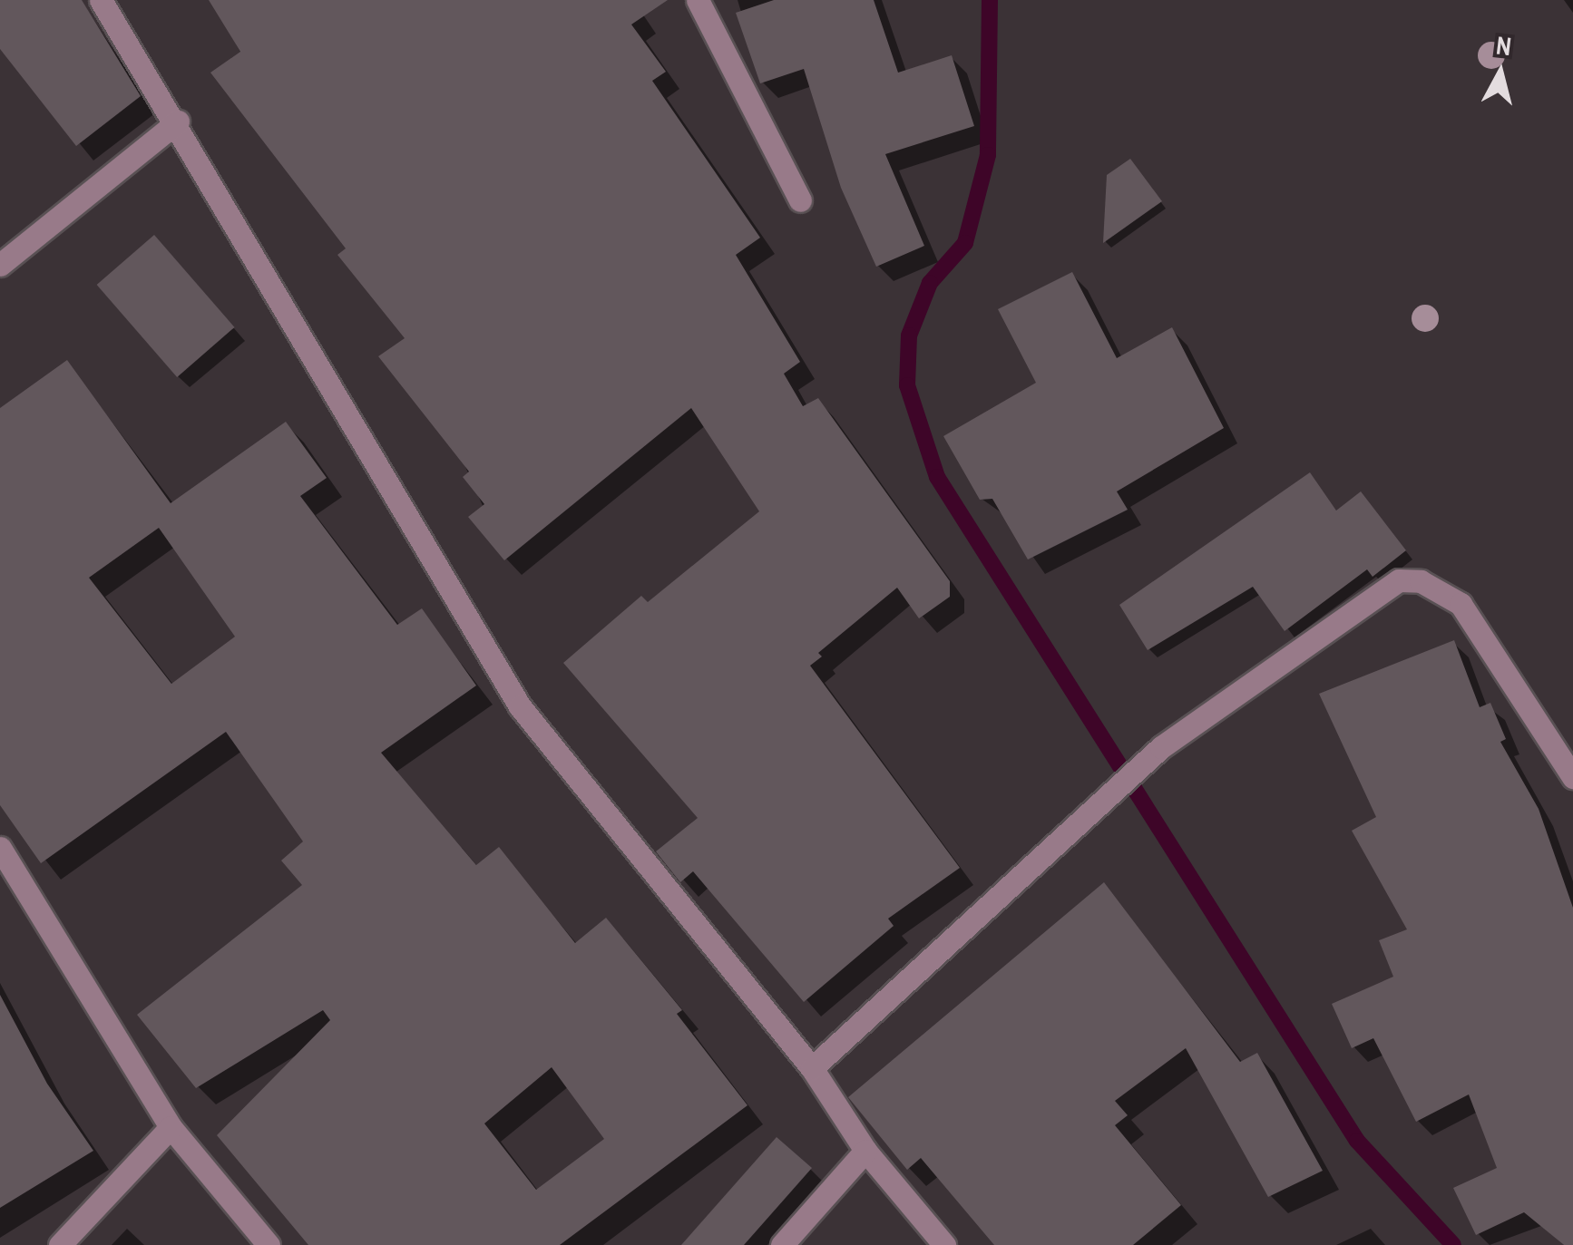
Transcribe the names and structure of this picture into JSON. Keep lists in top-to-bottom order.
{
  "north": "top"
}
